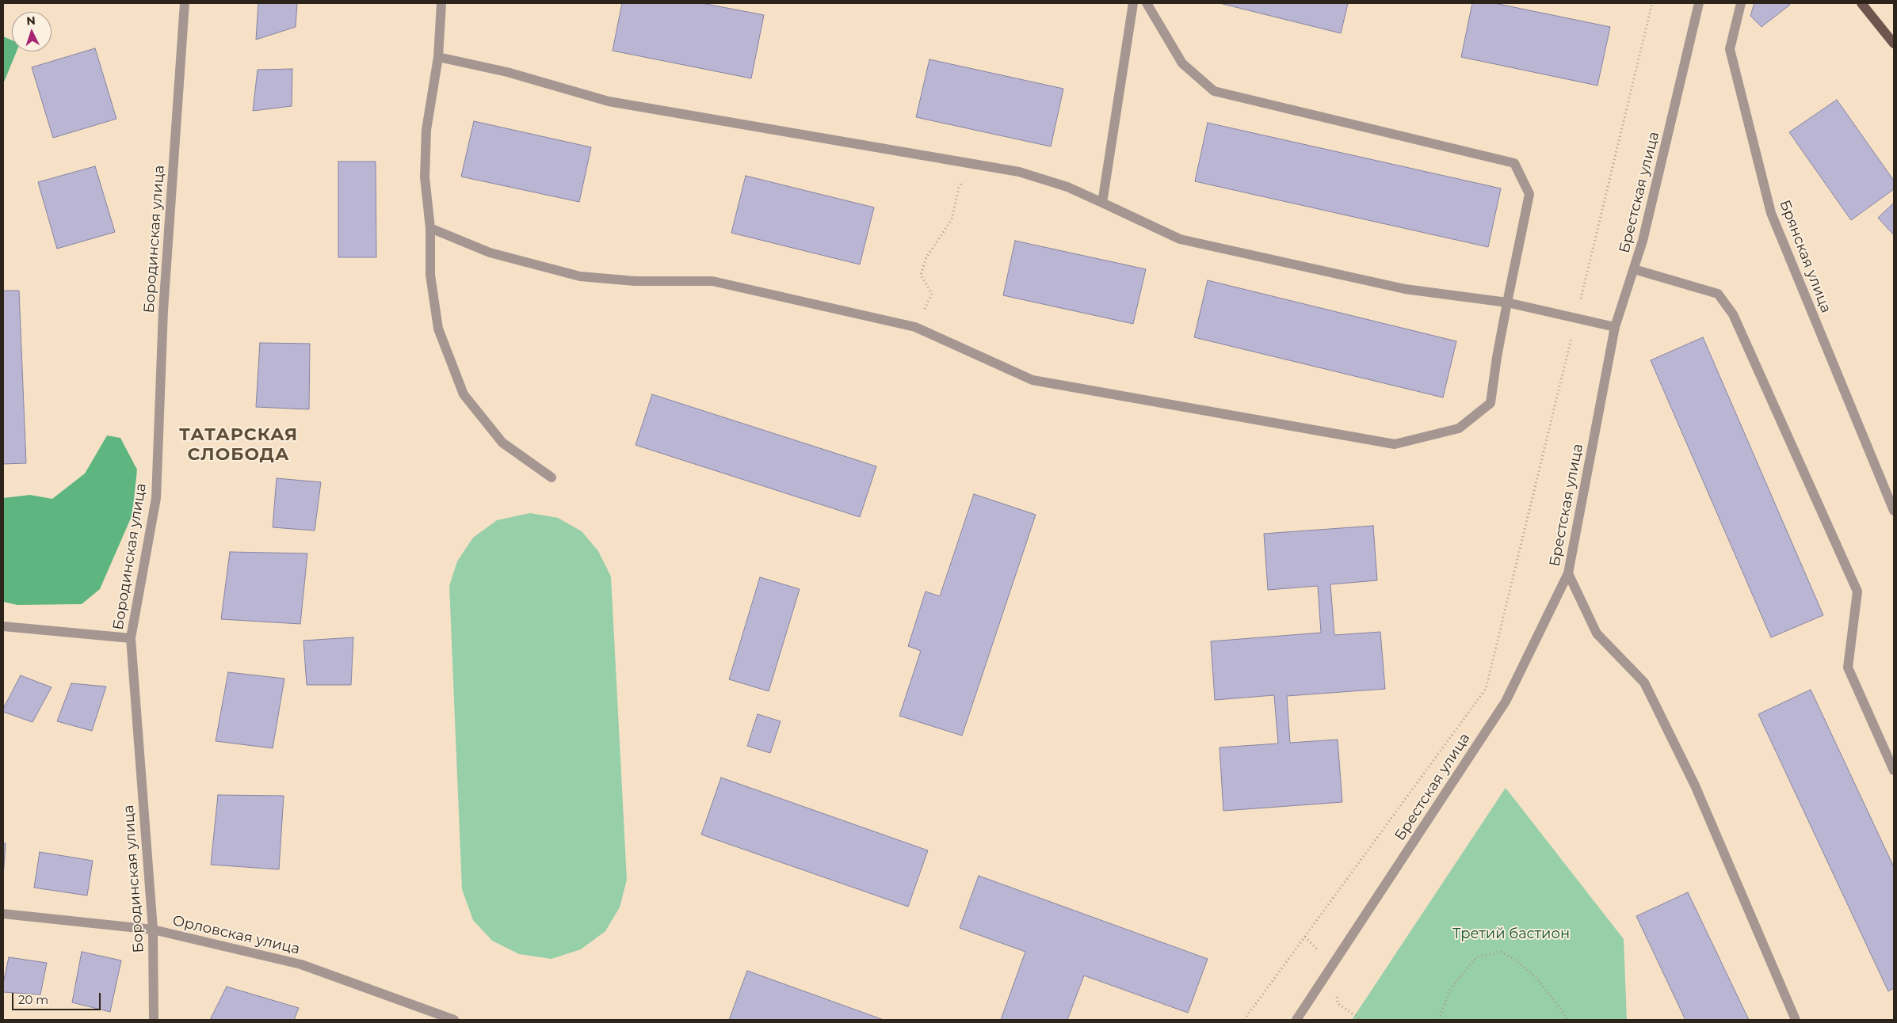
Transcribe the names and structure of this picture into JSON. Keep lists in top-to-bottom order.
{
  "streets": {
    "street": [
      "Брестская улица",
      "Бородинская улица",
      "Брянская улица",
      "Орловская улица"
    ]
  },
  "crossings": [
    ["Бородинская улица", "Орловская улица"]
  ],
  "districts": ["ТАТАРСКАЯ СЛОБОДА"],
  "parks": ["Третий бастион"],
  "scale_bar": "20 m",
  "north": "top"
}
